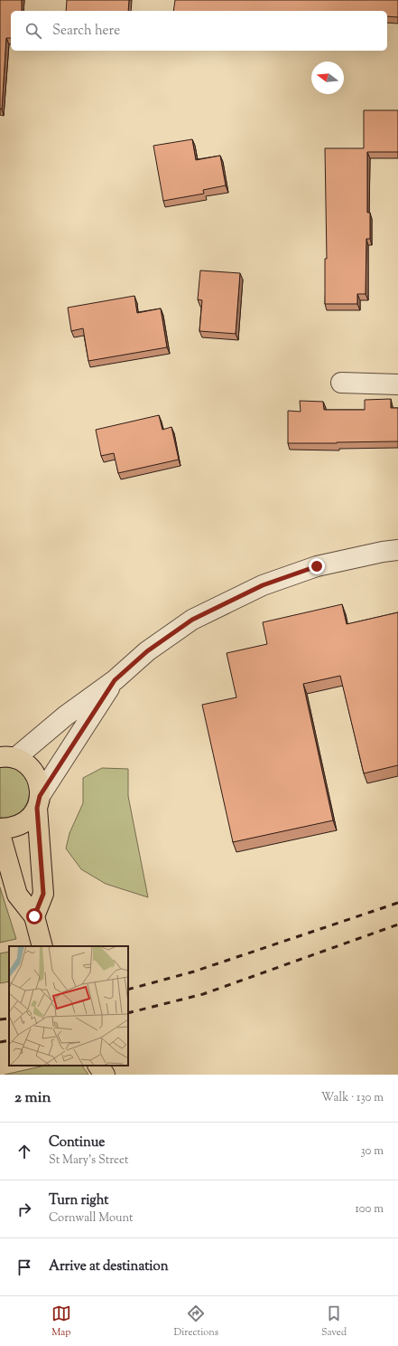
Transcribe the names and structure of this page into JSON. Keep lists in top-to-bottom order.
{
  "north": "left",
  "page": {
    "search": "Search here",
    "heading": ["2 min", "Walk · 130 m"],
    "list": [
      ["Continue", "St Mary's Street", "30 m"],
      ["Turn right", "Cornwall Mount", "100 m"],
      "Arrive at destination"
    ],
    "nav": ["Map", "Directions", "Saved"]
  }
}
